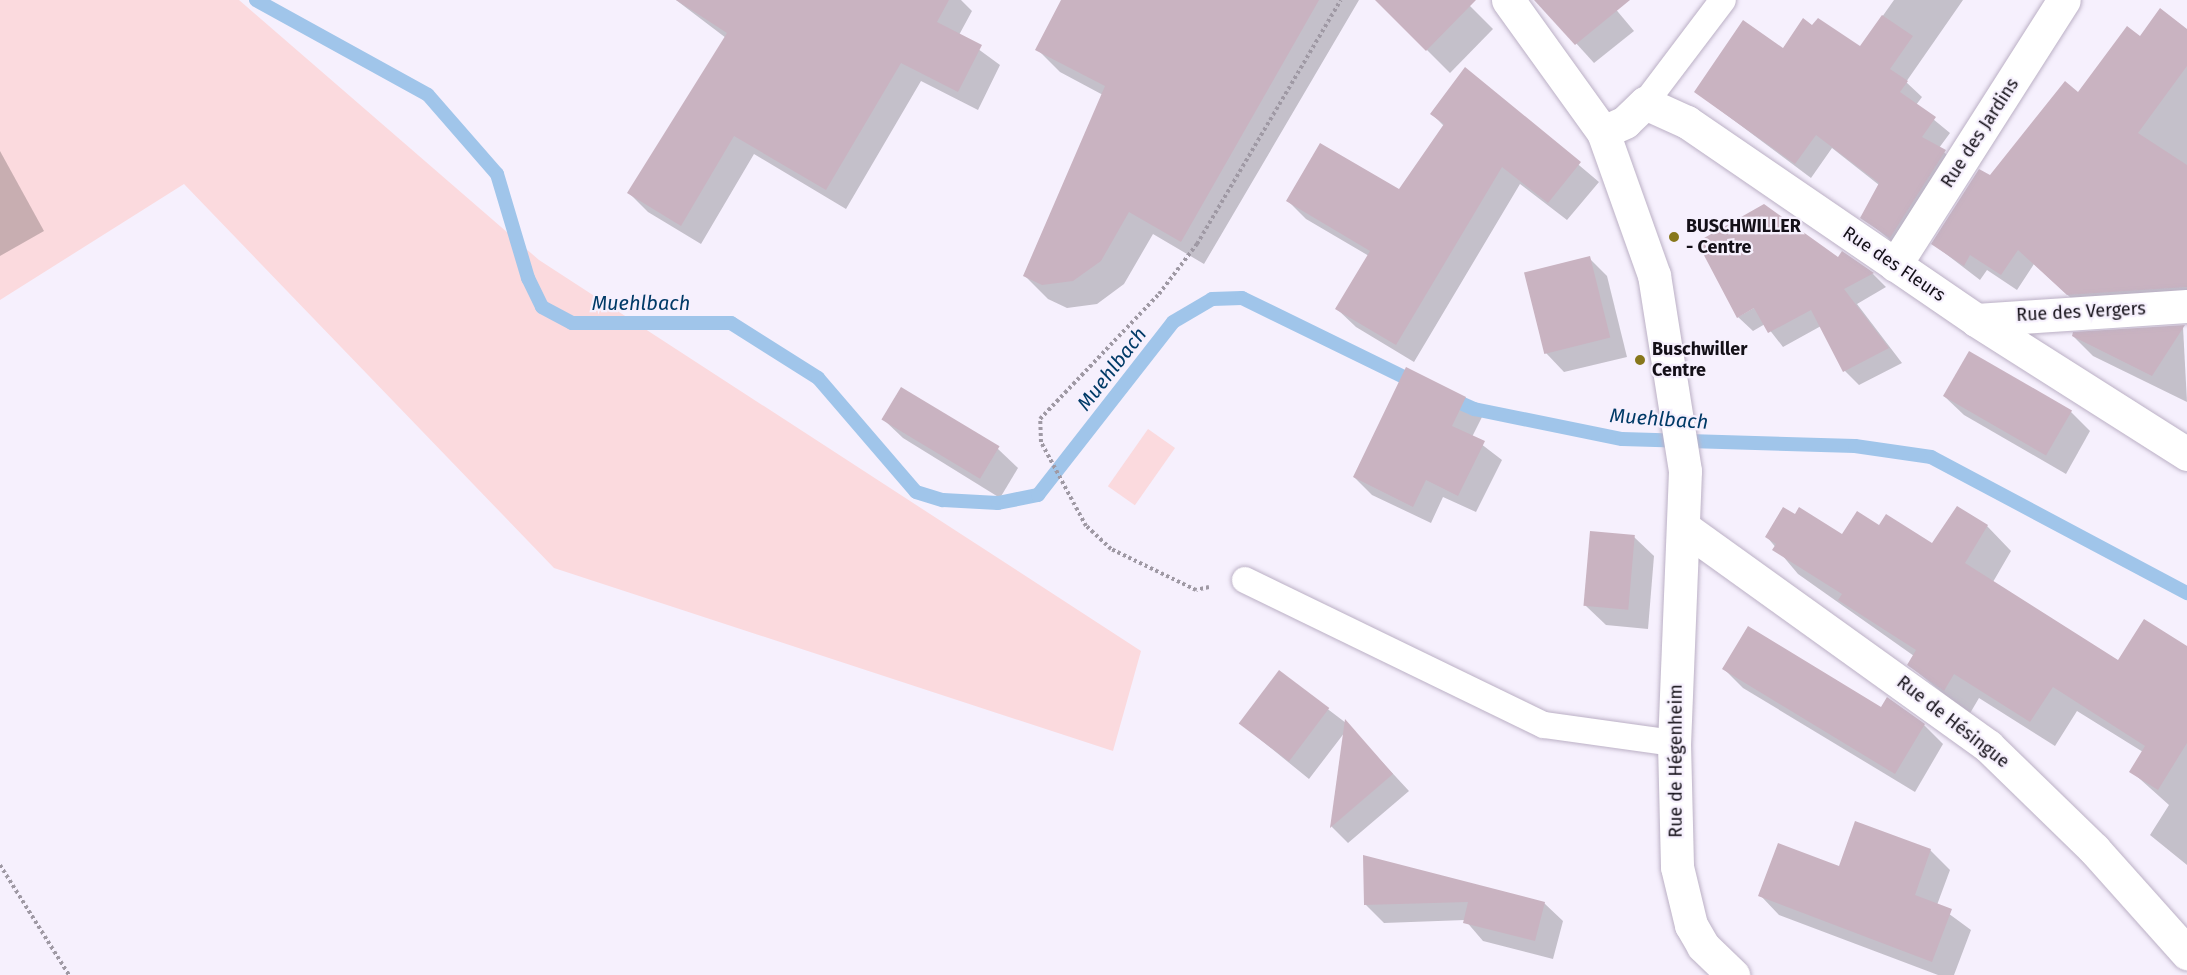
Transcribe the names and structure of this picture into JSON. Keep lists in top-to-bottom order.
{
  "streets": {
    "street": [
      "Rue des Jardins",
      "Rue des Fleurs",
      "Rue des Vergers",
      "Rue de Hésingue",
      "Rue de Hégenheim"
    ]
  },
  "crossings": [
    ["Rue des Jardins", "Rue des Fleurs"],
    ["Rue des Fleurs", "Rue des Vergers"],
    ["Rue de Hésingue", "Rue de Hégenheim"]
  ],
  "water": ["Muehlbach"],
  "places": ["BUSCHWILLER - Centre", "Buschwiller Centre"]
}
